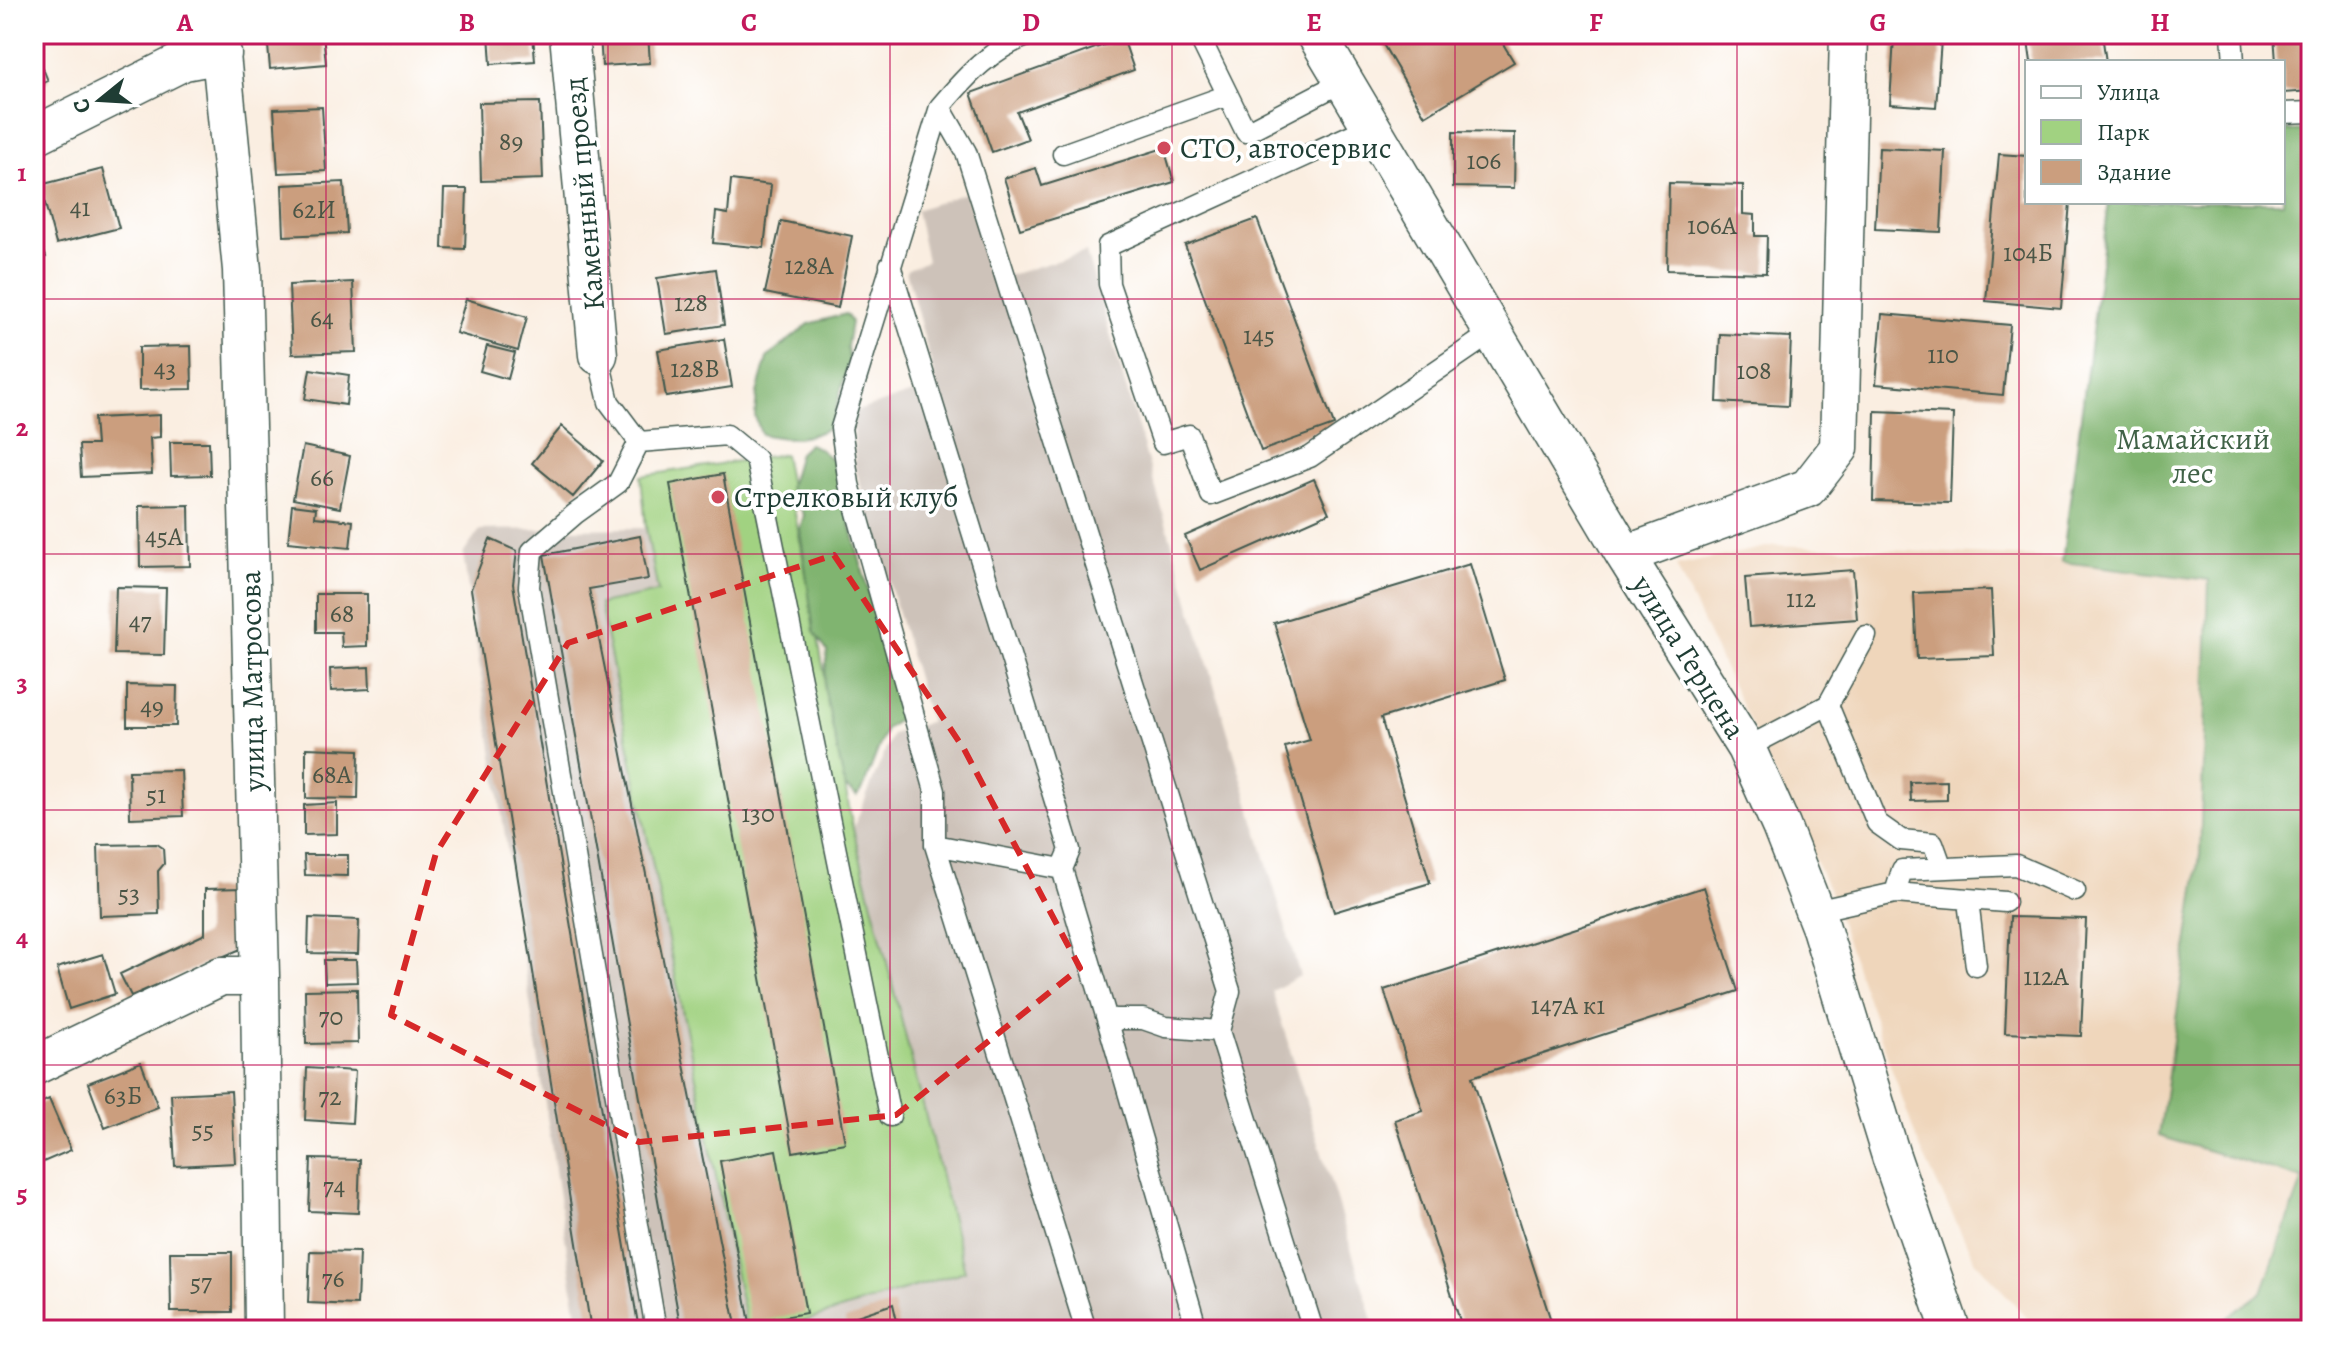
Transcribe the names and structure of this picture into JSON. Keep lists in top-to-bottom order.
{
  "streets": {
    "street": ["Каменный проезд", "улица Герцена", "улица Матросова"]
  },
  "parks": ["Мамайский лес"],
  "places": ["СТО, автосервис", "Стрелковый клуб"],
  "house_numbers": [
    "89",
    "106",
    "41",
    "62И",
    "106А",
    "104Б",
    "128А",
    "128",
    "64",
    "145",
    "110",
    "43",
    "128В",
    "108",
    "66",
    "45А",
    "112",
    "68",
    "47",
    "49",
    "68А",
    "51",
    "130",
    "53",
    "112А",
    "147А к1",
    "70",
    "63Б",
    "72",
    "55",
    "74",
    "76",
    "57"
  ],
  "legend": ["Улица", "Парк", "Здание"],
  "north": "left",
  "grid": {
    "columns": [
      "A",
      "B",
      "C",
      "D",
      "E",
      "F",
      "G",
      "H"
    ],
    "rows": [
      "1",
      "2",
      "3",
      "4",
      "5"
    ]
  }
}
